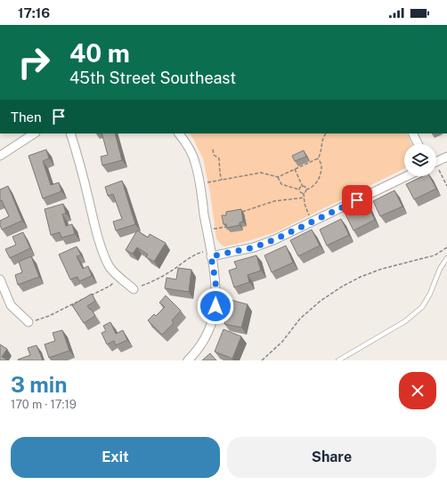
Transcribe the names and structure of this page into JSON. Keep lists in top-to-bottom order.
{
  "page": {
    "status": "17:16",
    "turn": ["40 m", "45th Street Southeast"],
    "then": "Then",
    "heading": ["3 min", "170 m · 17:19"],
    "buttons": ["Exit", "Share"]
  }
}
